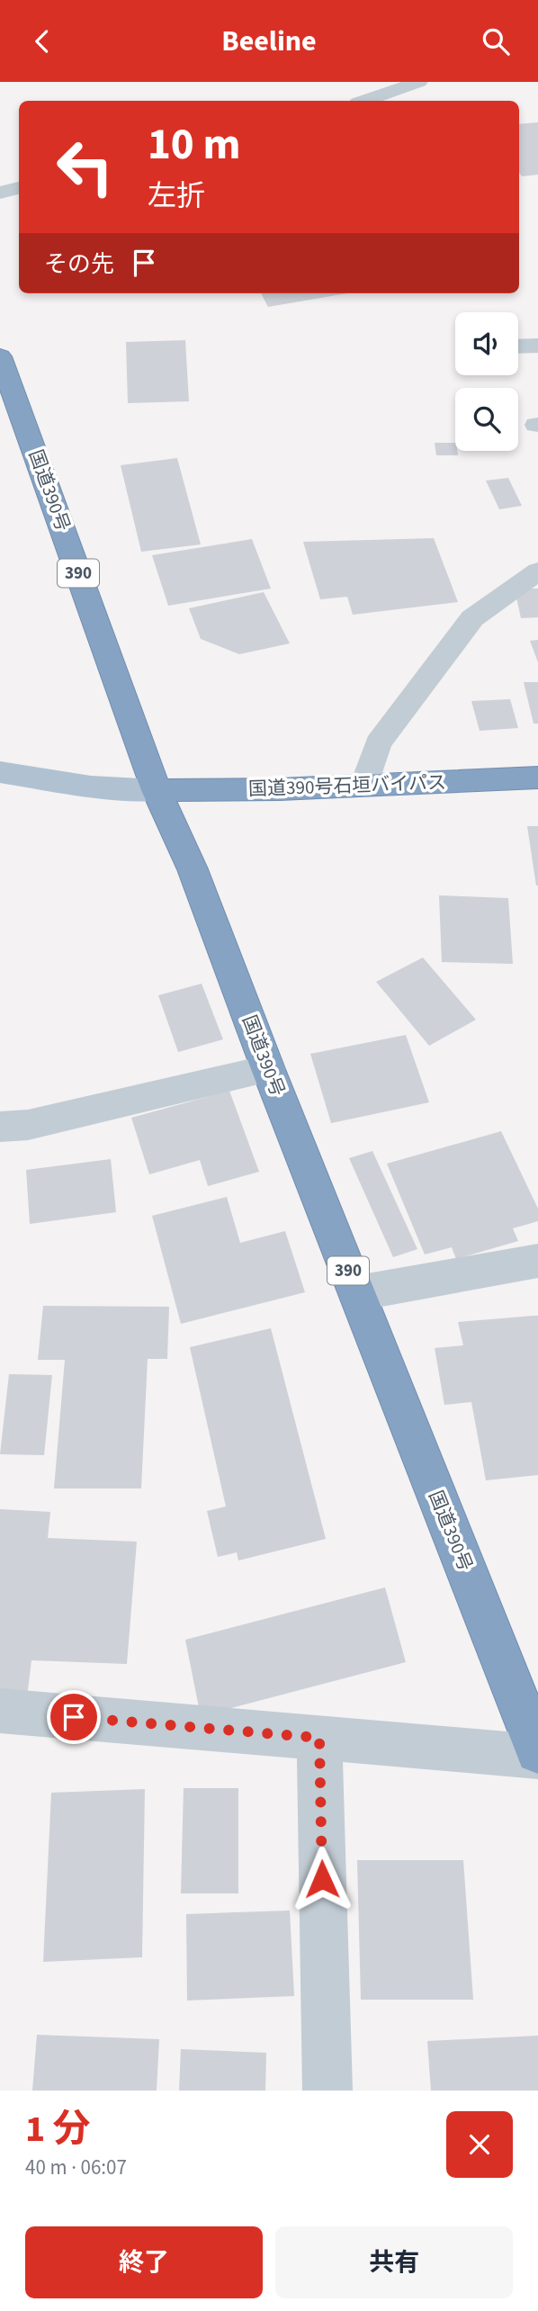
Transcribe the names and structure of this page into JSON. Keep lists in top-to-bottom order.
{
  "streets": {
    "highway": ["国道390号", "390", "国道390号石垣バイパス"]
  },
  "crossings": [
    ["国道390号", "国道390号石垣バイパス"]
  ],
  "page": {
    "header": "Beeline",
    "turn": ["10 m", "左折"],
    "then": "その先",
    "heading": ["1 分", "40 m · 06:07"],
    "buttons": ["終了", "共有"]
  }
}
